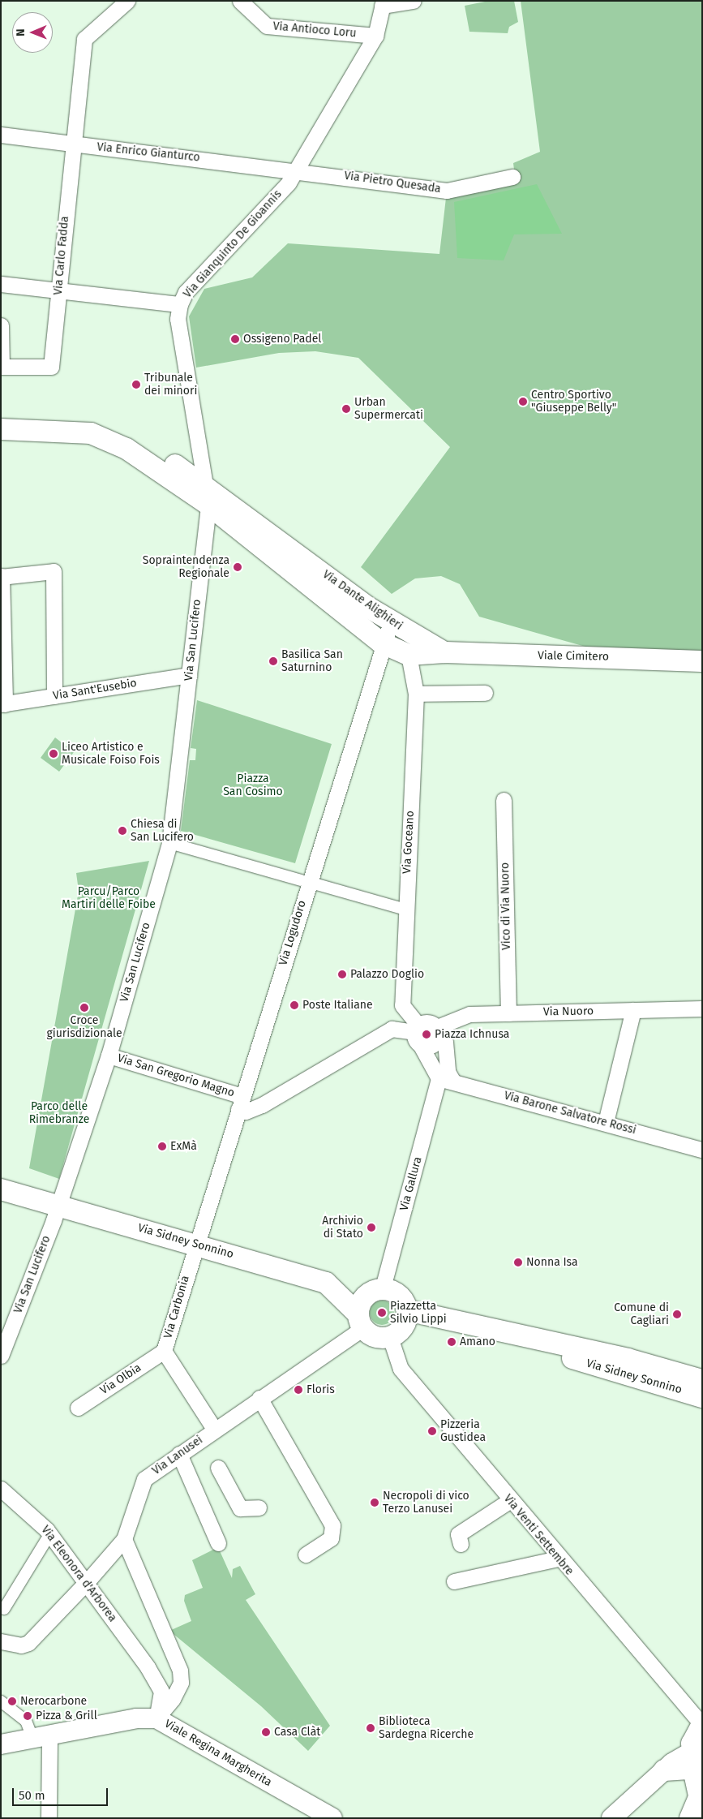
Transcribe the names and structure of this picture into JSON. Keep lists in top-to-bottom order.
{
  "streets": {
    "main road": ["Via Dante Alighieri", "Viale Cimitero", "Via Sidney Sonnino"],
    "street": [
      "Via Antioco Loru",
      "Via Enrico Gianturco",
      "Via Pietro Quesada",
      "Via Gianquinto De Gioannis",
      "Via Carlo Fadda",
      "Via San Lucifero",
      "Via Sant'Eusebio",
      "Via Goceano",
      "Vico di Via Nuoro",
      "Via Logudoro",
      "Via Nuoro",
      "Via San Gregorio Magno",
      "Via Barone Salvatore Rossi",
      "Via Gallura",
      "Via Carbonia",
      "Via Olbia",
      "Via Lanusei",
      "Via Venti Settembre",
      "Via Eleonora d'Arborea",
      "Viale Regina Margherita"
    ]
  },
  "crossings": [
    ["Via Antioco Loru", "Via Gianquinto De Gioannis"],
    ["Via Enrico Gianturco", "Via Pietro Quesada"],
    ["Via Enrico Gianturco", "Via Gianquinto De Gioannis"],
    ["Via Enrico Gianturco", "Via Carlo Fadda"],
    ["Via Pietro Quesada", "Via Gianquinto De Gioannis"],
    ["Via Gianquinto De Gioannis", "Via Dante Alighieri"],
    ["Via Gianquinto De Gioannis", "Via San Lucifero"],
    ["Via Dante Alighieri", "Via San Lucifero"],
    ["Via Dante Alighieri", "Viale Cimitero"],
    ["Via Dante Alighieri", "Via Goceano"],
    ["Via Dante Alighieri", "Via Logudoro"],
    ["Via San Lucifero", "Via Sant'Eusebio"],
    ["Via San Lucifero", "Via San Gregorio Magno"],
    ["Via San Lucifero", "Via Sidney Sonnino"],
    ["Vico di Via Nuoro", "Via Nuoro"],
    ["Via Logudoro", "Via San Gregorio Magno"],
    ["Via Logudoro", "Via Sidney Sonnino"],
    ["Via Logudoro", "Via Carbonia"],
    ["Via Barone Salvatore Rossi", "Via Gallura"],
    ["Via Gallura", "Via Sidney Sonnino"],
    ["Via Gallura", "Via Lanusei"],
    ["Via Gallura", "Via Venti Settembre"],
    ["Via Sidney Sonnino", "Via Carbonia"],
    ["Via Sidney Sonnino", "Via Lanusei"],
    ["Via Sidney Sonnino", "Via Venti Settembre"],
    ["Via Carbonia", "Via Olbia"],
    ["Via Carbonia", "Via Lanusei"],
    ["Via Lanusei", "Via Venti Settembre"],
    ["Via Lanusei", "Via Eleonora d'Arborea"],
    ["Via Eleonora d'Arborea", "Viale Regina Margherita"]
  ],
  "parks": ["Piazza San Cosimo", "Parcu/Parco Martiri delle Foibe", "Parco delle Rimebranze"],
  "places": [
    "Ossigeno Padel",
    "Tribunale dei minori",
    "Centro Sportivo \"Giuseppe Belly\"",
    "Urban Supermercati",
    "Sopraintendenza Regionale",
    "Basilica San Saturnino",
    "Liceo Artistico e Musicale Foiso Fois",
    "Chiesa di San Lucifero",
    "Palazzo Doglio",
    "Poste Italiane",
    "Croce giurisdizionale",
    "Piazza Ichnusa",
    "ExMà",
    "Archivio di Stato",
    "Nonna Isa",
    "Piazzetta Silvio Lippi",
    "Comune di Cagliari",
    "Amano",
    "Floris",
    "Pizzeria Gustidea",
    "Necropoli di vico Terzo Lanusei",
    "Nerocarbone",
    "Pizza & Grill",
    "Biblioteca Sardegna Ricerche",
    "Casa Clàt"
  ],
  "scale_bar": "50 m",
  "north": "left"
}
